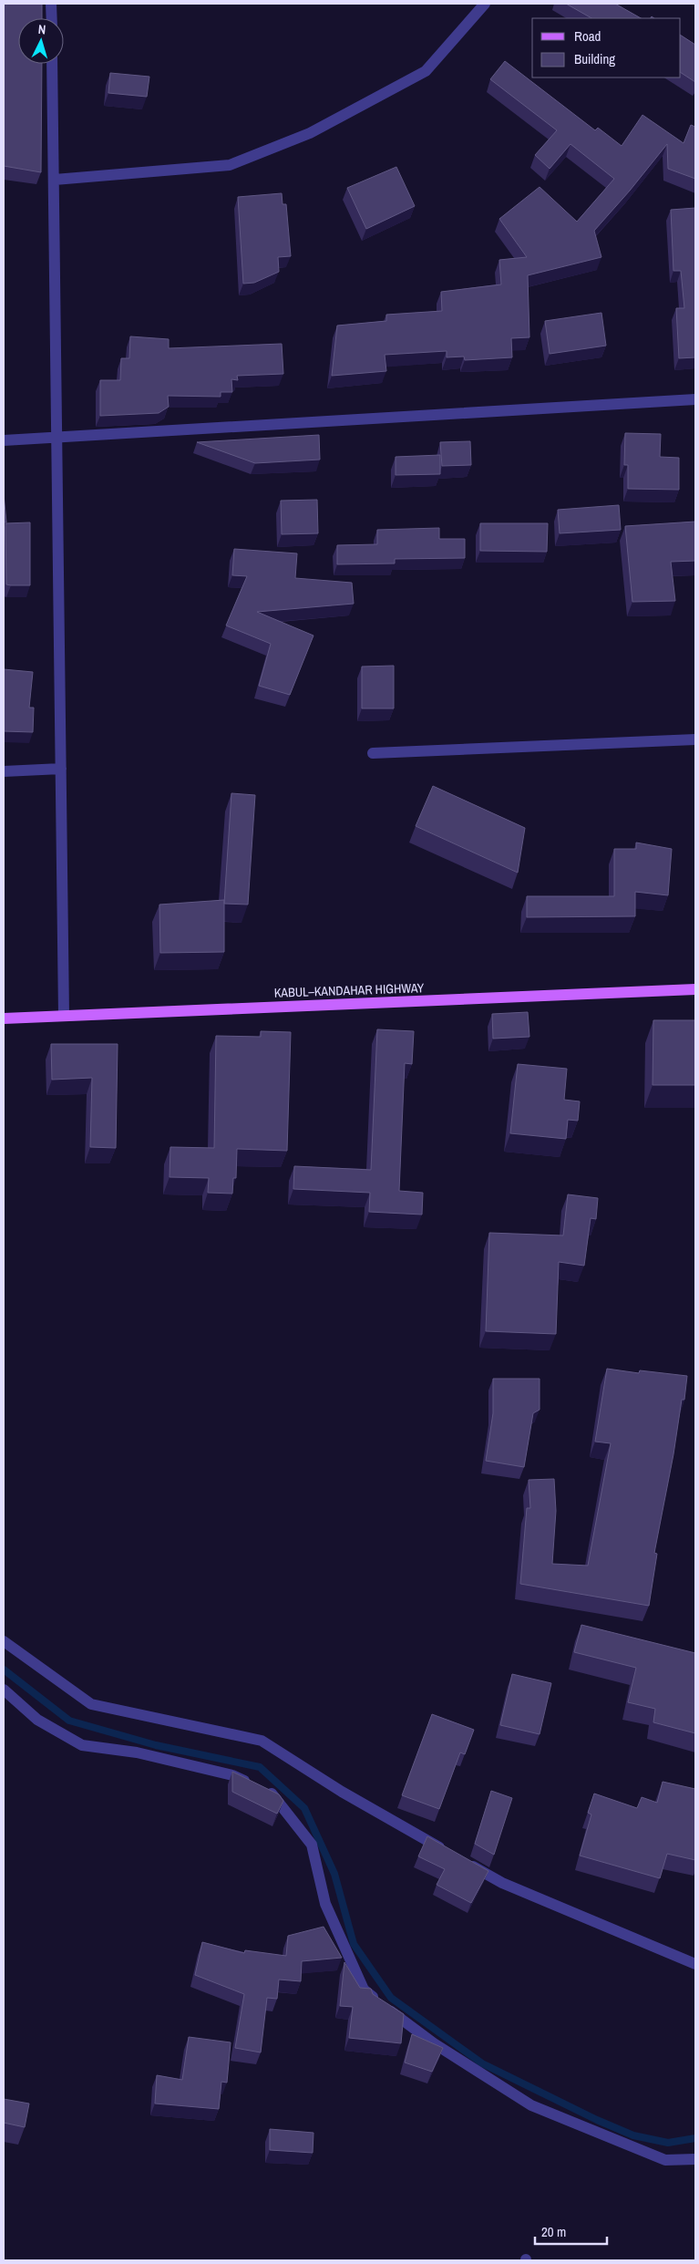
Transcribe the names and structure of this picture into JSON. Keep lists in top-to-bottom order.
{
  "streets": {
    "main road": ["KABUL–KANDAHAR HIGHWAY"]
  },
  "legend": ["Road", "Building"],
  "scale_bar": "20 m",
  "north": "top"
}
